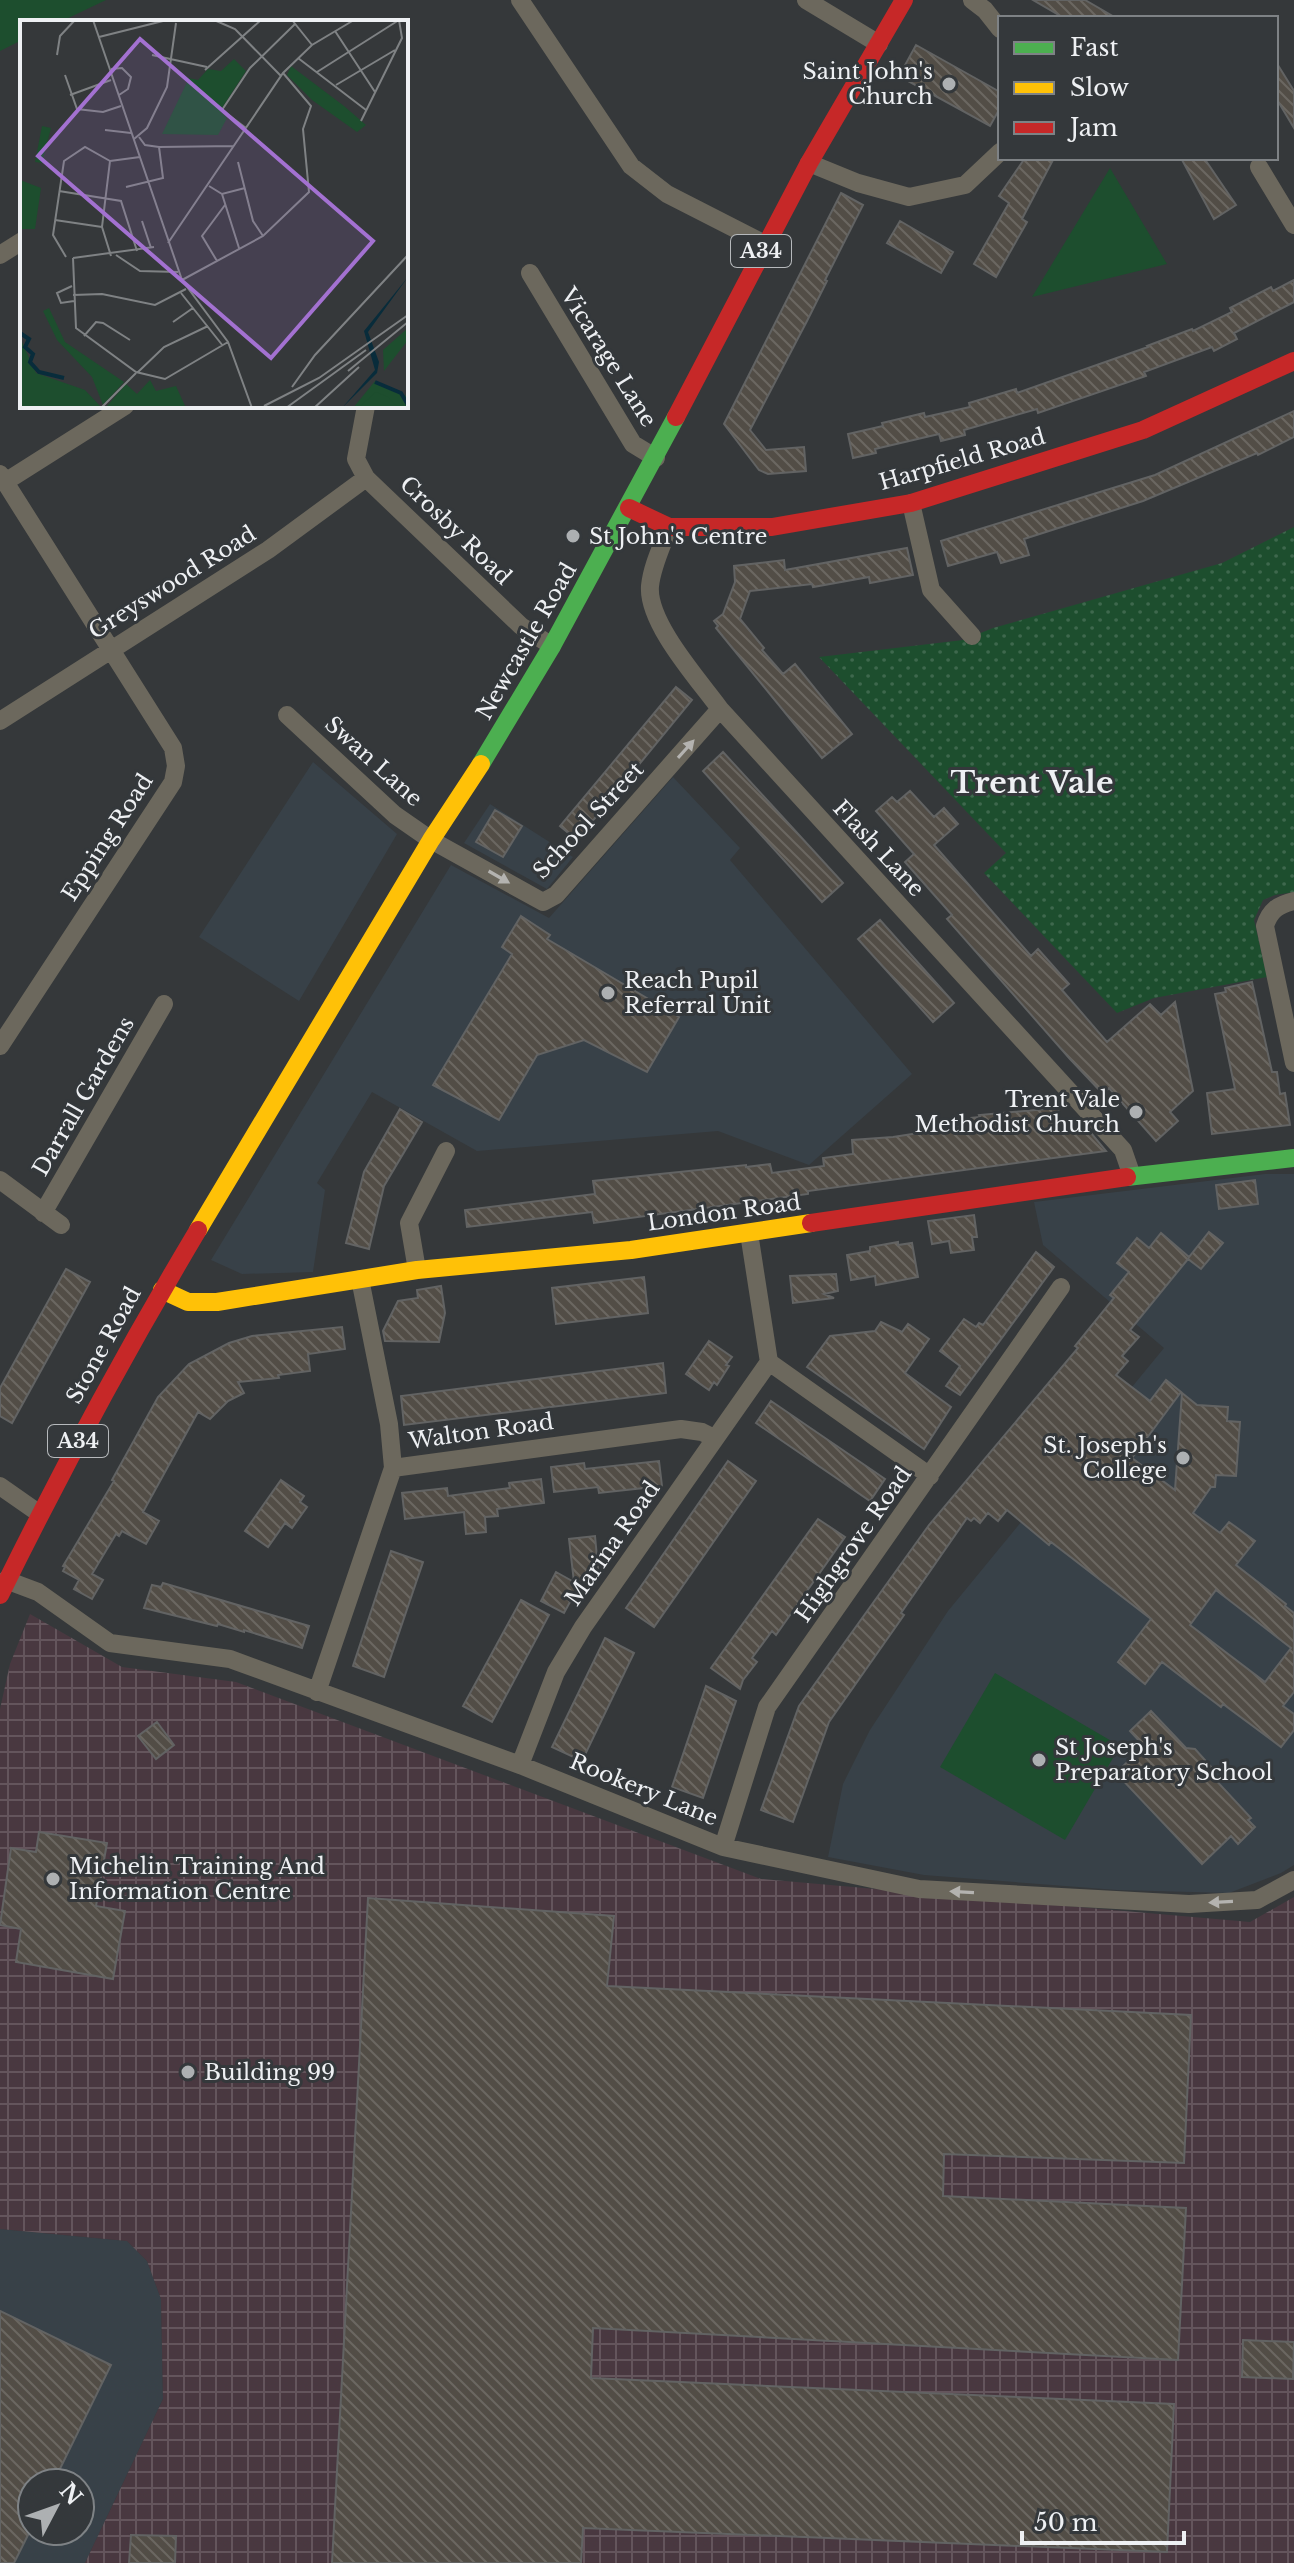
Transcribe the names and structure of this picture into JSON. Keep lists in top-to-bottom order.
{
  "streets": {
    "main road": [
      "A34",
      "Harpfield Road",
      "Newcastle Road",
      "London Road",
      "Stone Road"
    ],
    "street": [
      "Vicarage Lane",
      "Crosby Road",
      "Greyswood Road",
      "Swan Lane",
      "School Street",
      "Epping Road",
      "Flash Lane",
      "Darrall Gardens",
      "Walton Road",
      "Marina Road",
      "Highgrove Road",
      "Rookery Lane"
    ]
  },
  "crossings": [
    ["Vicarage Lane", "Newcastle Road"],
    ["Harpfield Road", "Newcastle Road"],
    ["Harpfield Road", "Flash Lane"],
    ["Crosby Road", "Greyswood Road"],
    ["Crosby Road", "Newcastle Road"],
    ["Greyswood Road", "Epping Road"],
    ["Newcastle Road", "Swan Lane"],
    ["Newcastle Road", "School Street"],
    ["Newcastle Road", "London Road"],
    ["Newcastle Road", "Stone Road"],
    ["Swan Lane", "School Street"],
    ["School Street", "Flash Lane"],
    ["Flash Lane", "London Road"],
    ["London Road", "Stone Road"],
    ["Stone Road", "Rookery Lane"],
    ["Walton Road", "Marina Road"],
    ["Walton Road", "Rookery Lane"],
    ["Marina Road", "Rookery Lane"],
    ["Highgrove Road", "Rookery Lane"]
  ],
  "one_way": ["School Street", "Rookery Lane"],
  "districts": ["Trent Vale"],
  "places": [
    "Saint John's Church",
    "St John's Centre",
    "Reach Pupil Referral Unit",
    "Trent Vale Methodist Church",
    "St. Joseph's College",
    "St Joseph's Preparatory School",
    "Michelin Training And Information Centre",
    "Building 99"
  ],
  "legend": ["Fast", "Slow", "Jam"],
  "scale_bar": "50 m",
  "north": "top right"
}
